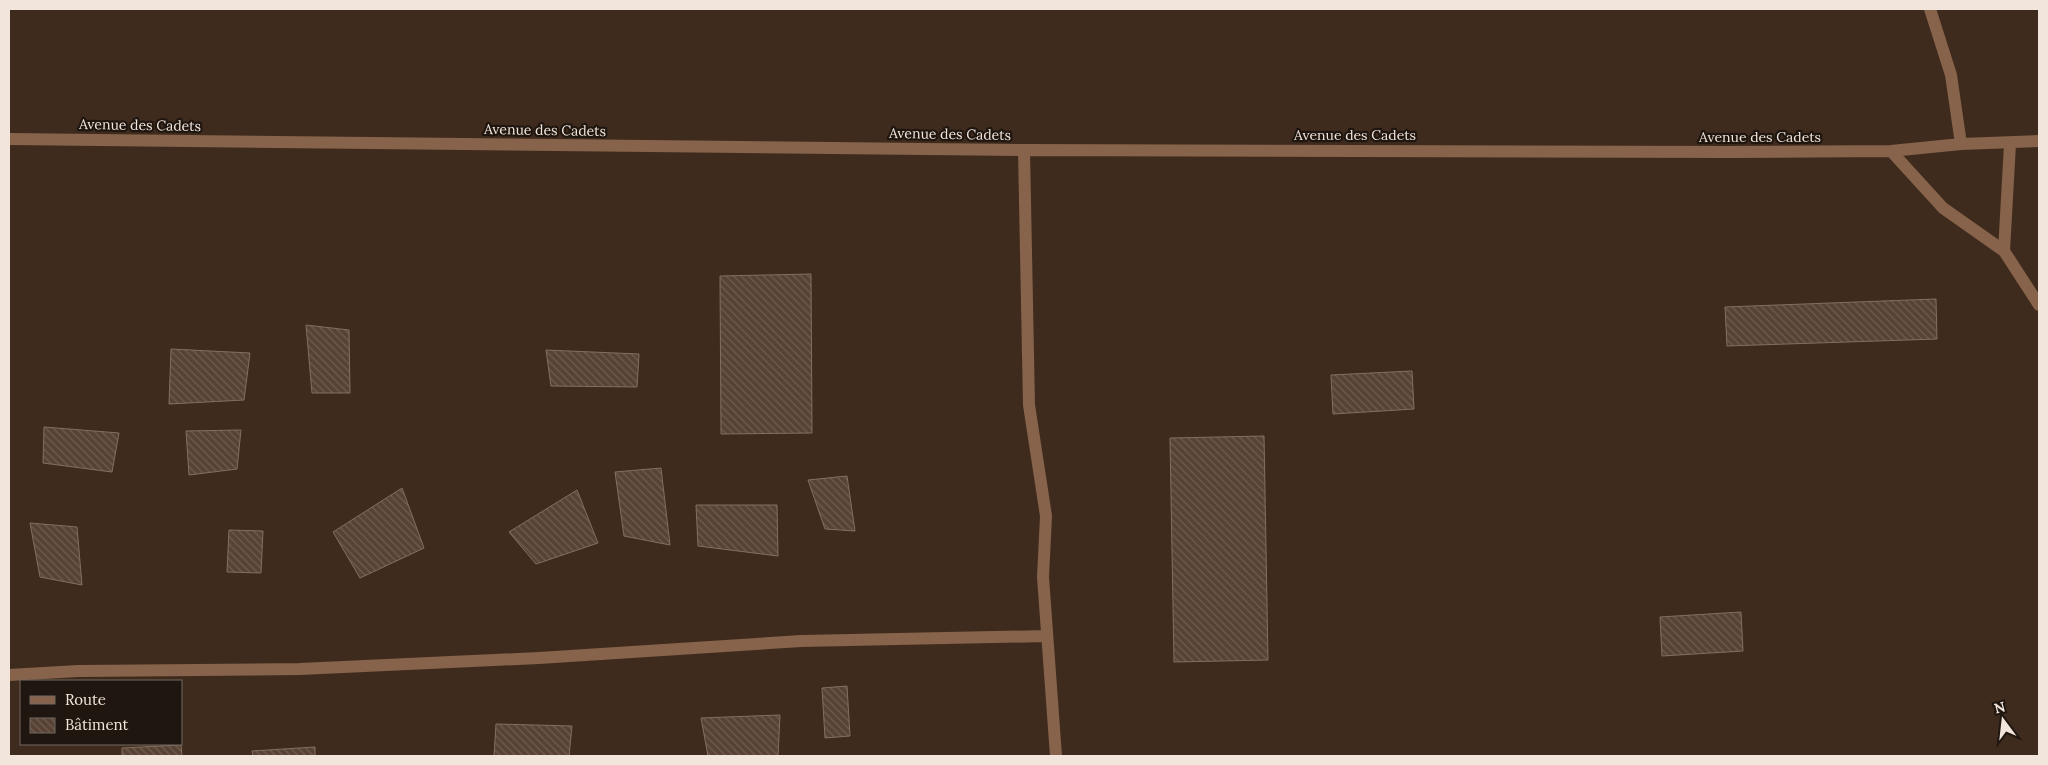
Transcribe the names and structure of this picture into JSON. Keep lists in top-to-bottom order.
{
  "streets": {
    "street": ["Avenue des Cadets"]
  },
  "legend": ["Route", "Bâtiment"],
  "north": "top"
}
